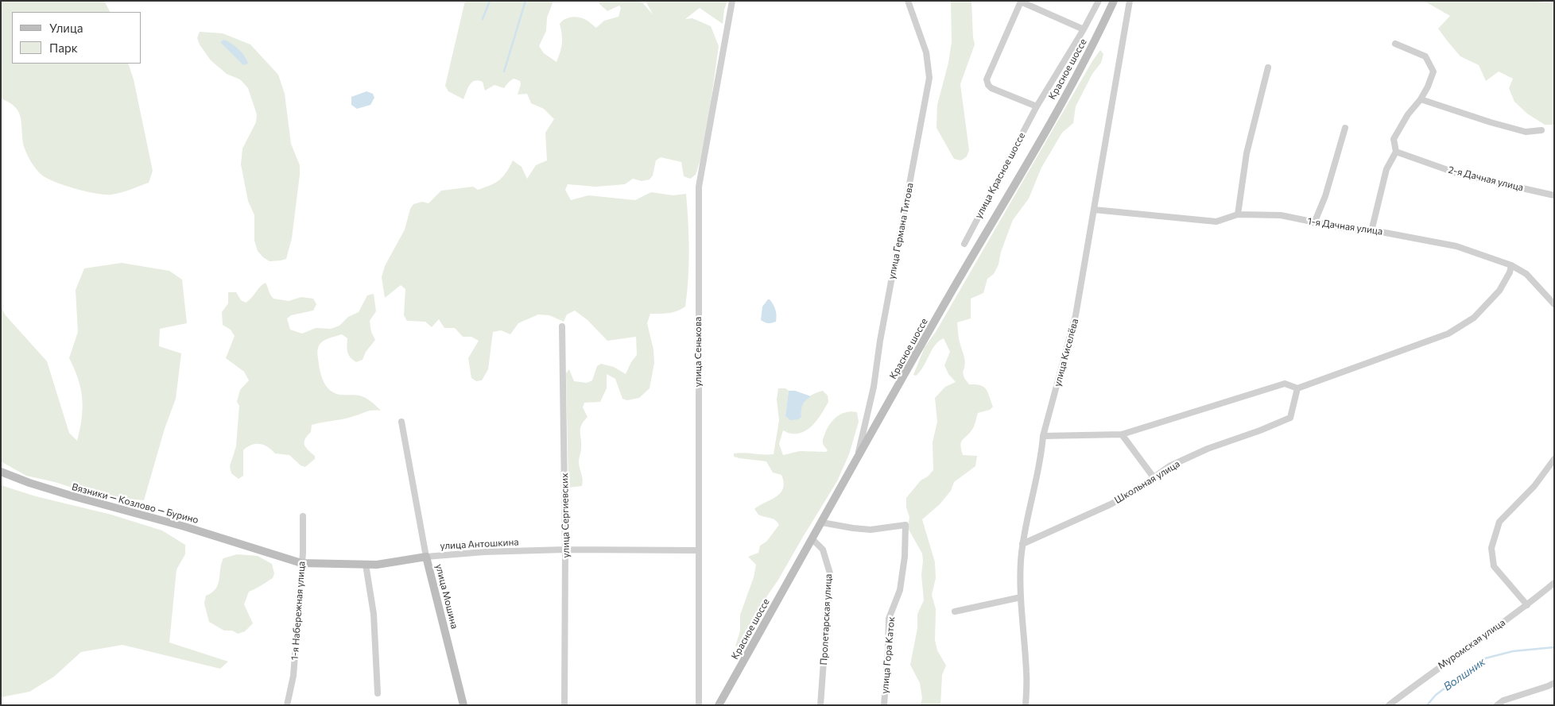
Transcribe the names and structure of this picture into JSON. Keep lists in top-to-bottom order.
{
  "streets": {
    "main road": [
      "Красное шоссе",
      "Вязники — Козлово — Бурино",
      "улица Антошкина",
      "улица Мошина"
    ],
    "street": [
      "улица Красное шоссе",
      "2-я Дачная улица",
      "1-я Дачная улица",
      "улица Германа Титова",
      "улица Сенькова",
      "улица Киселёва",
      "Школьная улица",
      "улица Сергиевских",
      "1-я Набережная улица",
      "Пролетарская улица",
      "Муромская улица",
      "улица Гора Каток"
    ]
  },
  "crossings": [
    ["Красное шоссе", "улица Германа Титова"],
    ["Красное шоссе", "Пролетарская улица"],
    ["Красное шоссе", "улица Гора Каток"],
    ["1-я Дачная улица", "улица Киселёва"],
    ["улица Сенькова", "улица Антошкина"],
    ["улица Киселёва", "Школьная улица"],
    ["Вязники — Козлово — Бурино", "улица Антошкина"],
    ["улица Сергиевских", "улица Антошкина"],
    ["улица Антошкина", "улица Мошина"],
    ["улица Антошкина", "1-я Набережная улица"]
  ],
  "water": ["Волшник"],
  "legend": ["Улица", "Парк"]
}
